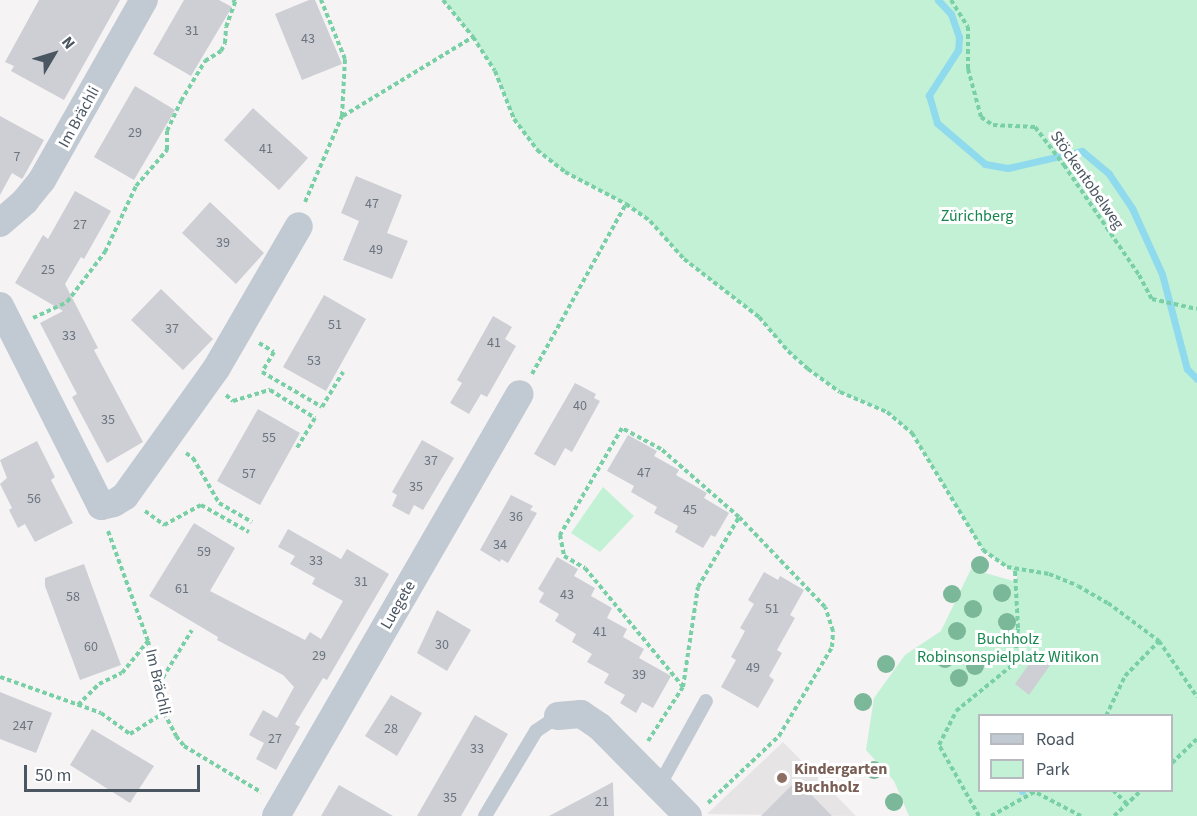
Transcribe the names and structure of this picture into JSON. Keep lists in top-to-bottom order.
{
  "streets": {
    "street": ["Im Brächli", "Luegete"],
    "path": ["Stöckentobelweg"]
  },
  "crossings": [
    ["Im Brächli", "Luegete"]
  ],
  "parks": ["Zürichberg", "Buchholz Robinsonspielplatz Witikon"],
  "places": ["Kindergarten Buchholz"],
  "house_numbers": [
    "31",
    "43",
    "29",
    "41",
    "7",
    "47",
    "27",
    "39",
    "49",
    "25",
    "51",
    "37",
    "33",
    "41",
    "53",
    "40",
    "35",
    "55",
    "37",
    "47",
    "57",
    "35",
    "56",
    "45",
    "36",
    "34",
    "59",
    "33",
    "31",
    "61",
    "43",
    "58",
    "51",
    "41",
    "30",
    "60",
    "29",
    "49",
    "39",
    "247",
    "28",
    "27",
    "33",
    "35",
    "21"
  ],
  "legend": ["Road", "Park"],
  "scale_bar": "50 m",
  "north": "top right"
}
